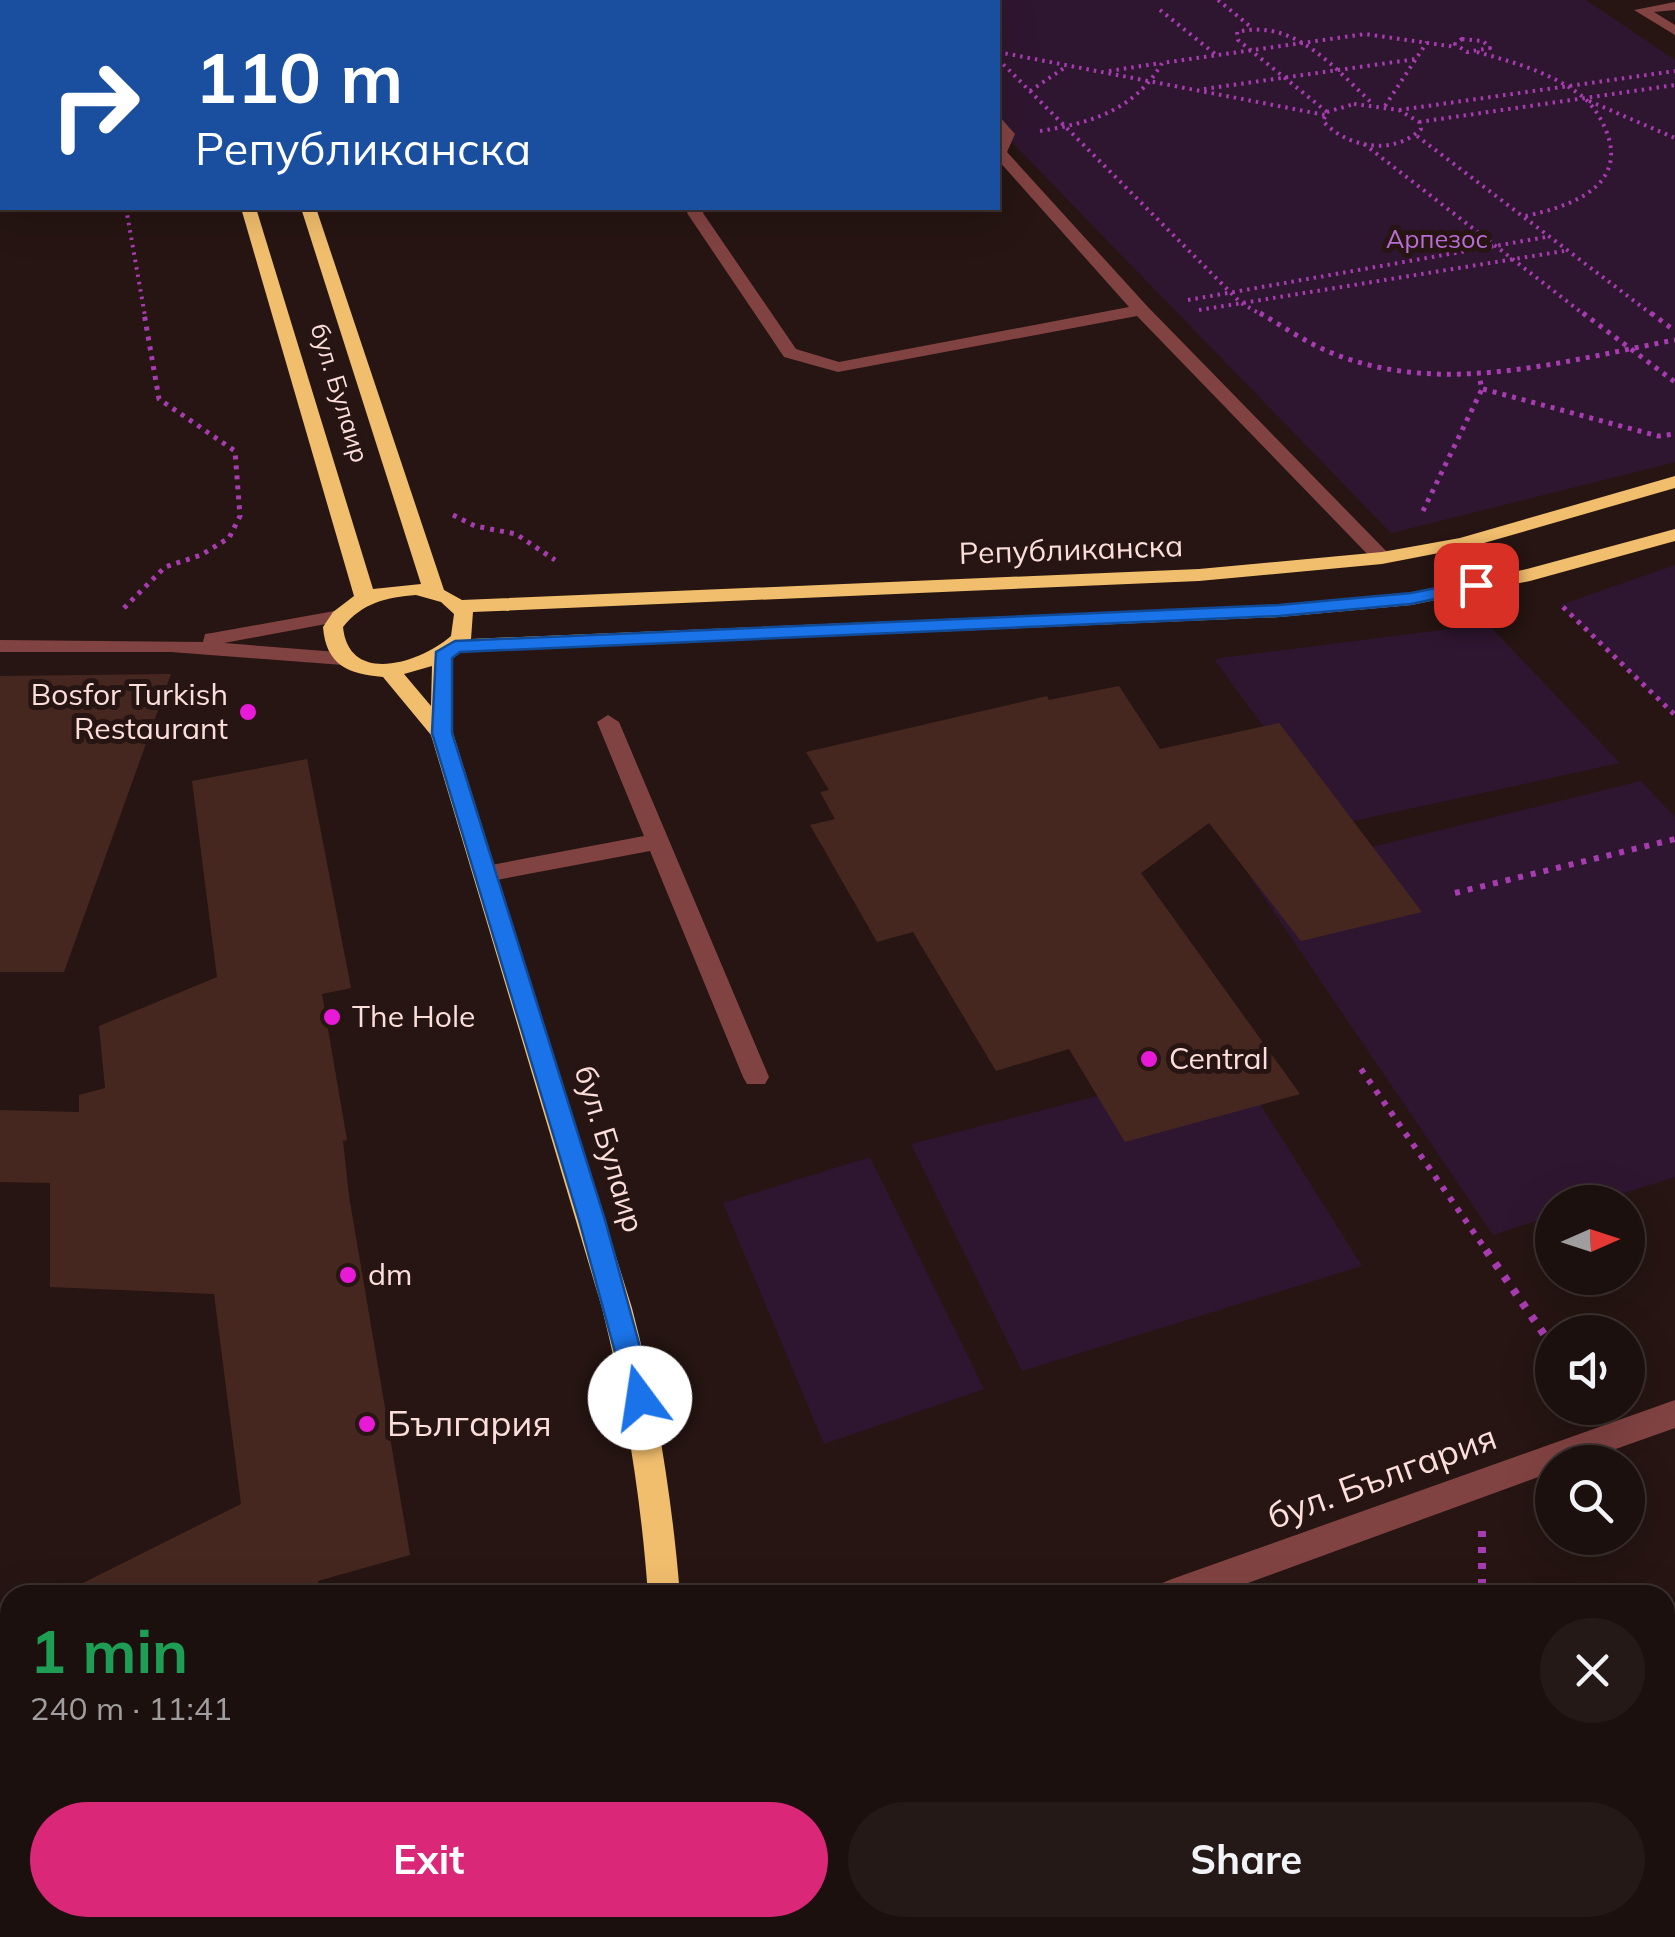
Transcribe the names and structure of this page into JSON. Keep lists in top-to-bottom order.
{
  "streets": {
    "main road": ["бул. Булаир", "Републиканска"],
    "street": ["бул. България"]
  },
  "crossings": [
    ["бул. Булаир", "Републиканска"]
  ],
  "parks": ["Арпезос"],
  "places": [
    "Bosfor Turkish Restaurant",
    "The Hole",
    "Central",
    "dm",
    "България"
  ],
  "north": "right",
  "page": {
    "turn": ["110 m", "Републиканска"],
    "heading": ["1 min", "240 m · 11:41"],
    "buttons": ["Exit", "Share"]
  }
}
